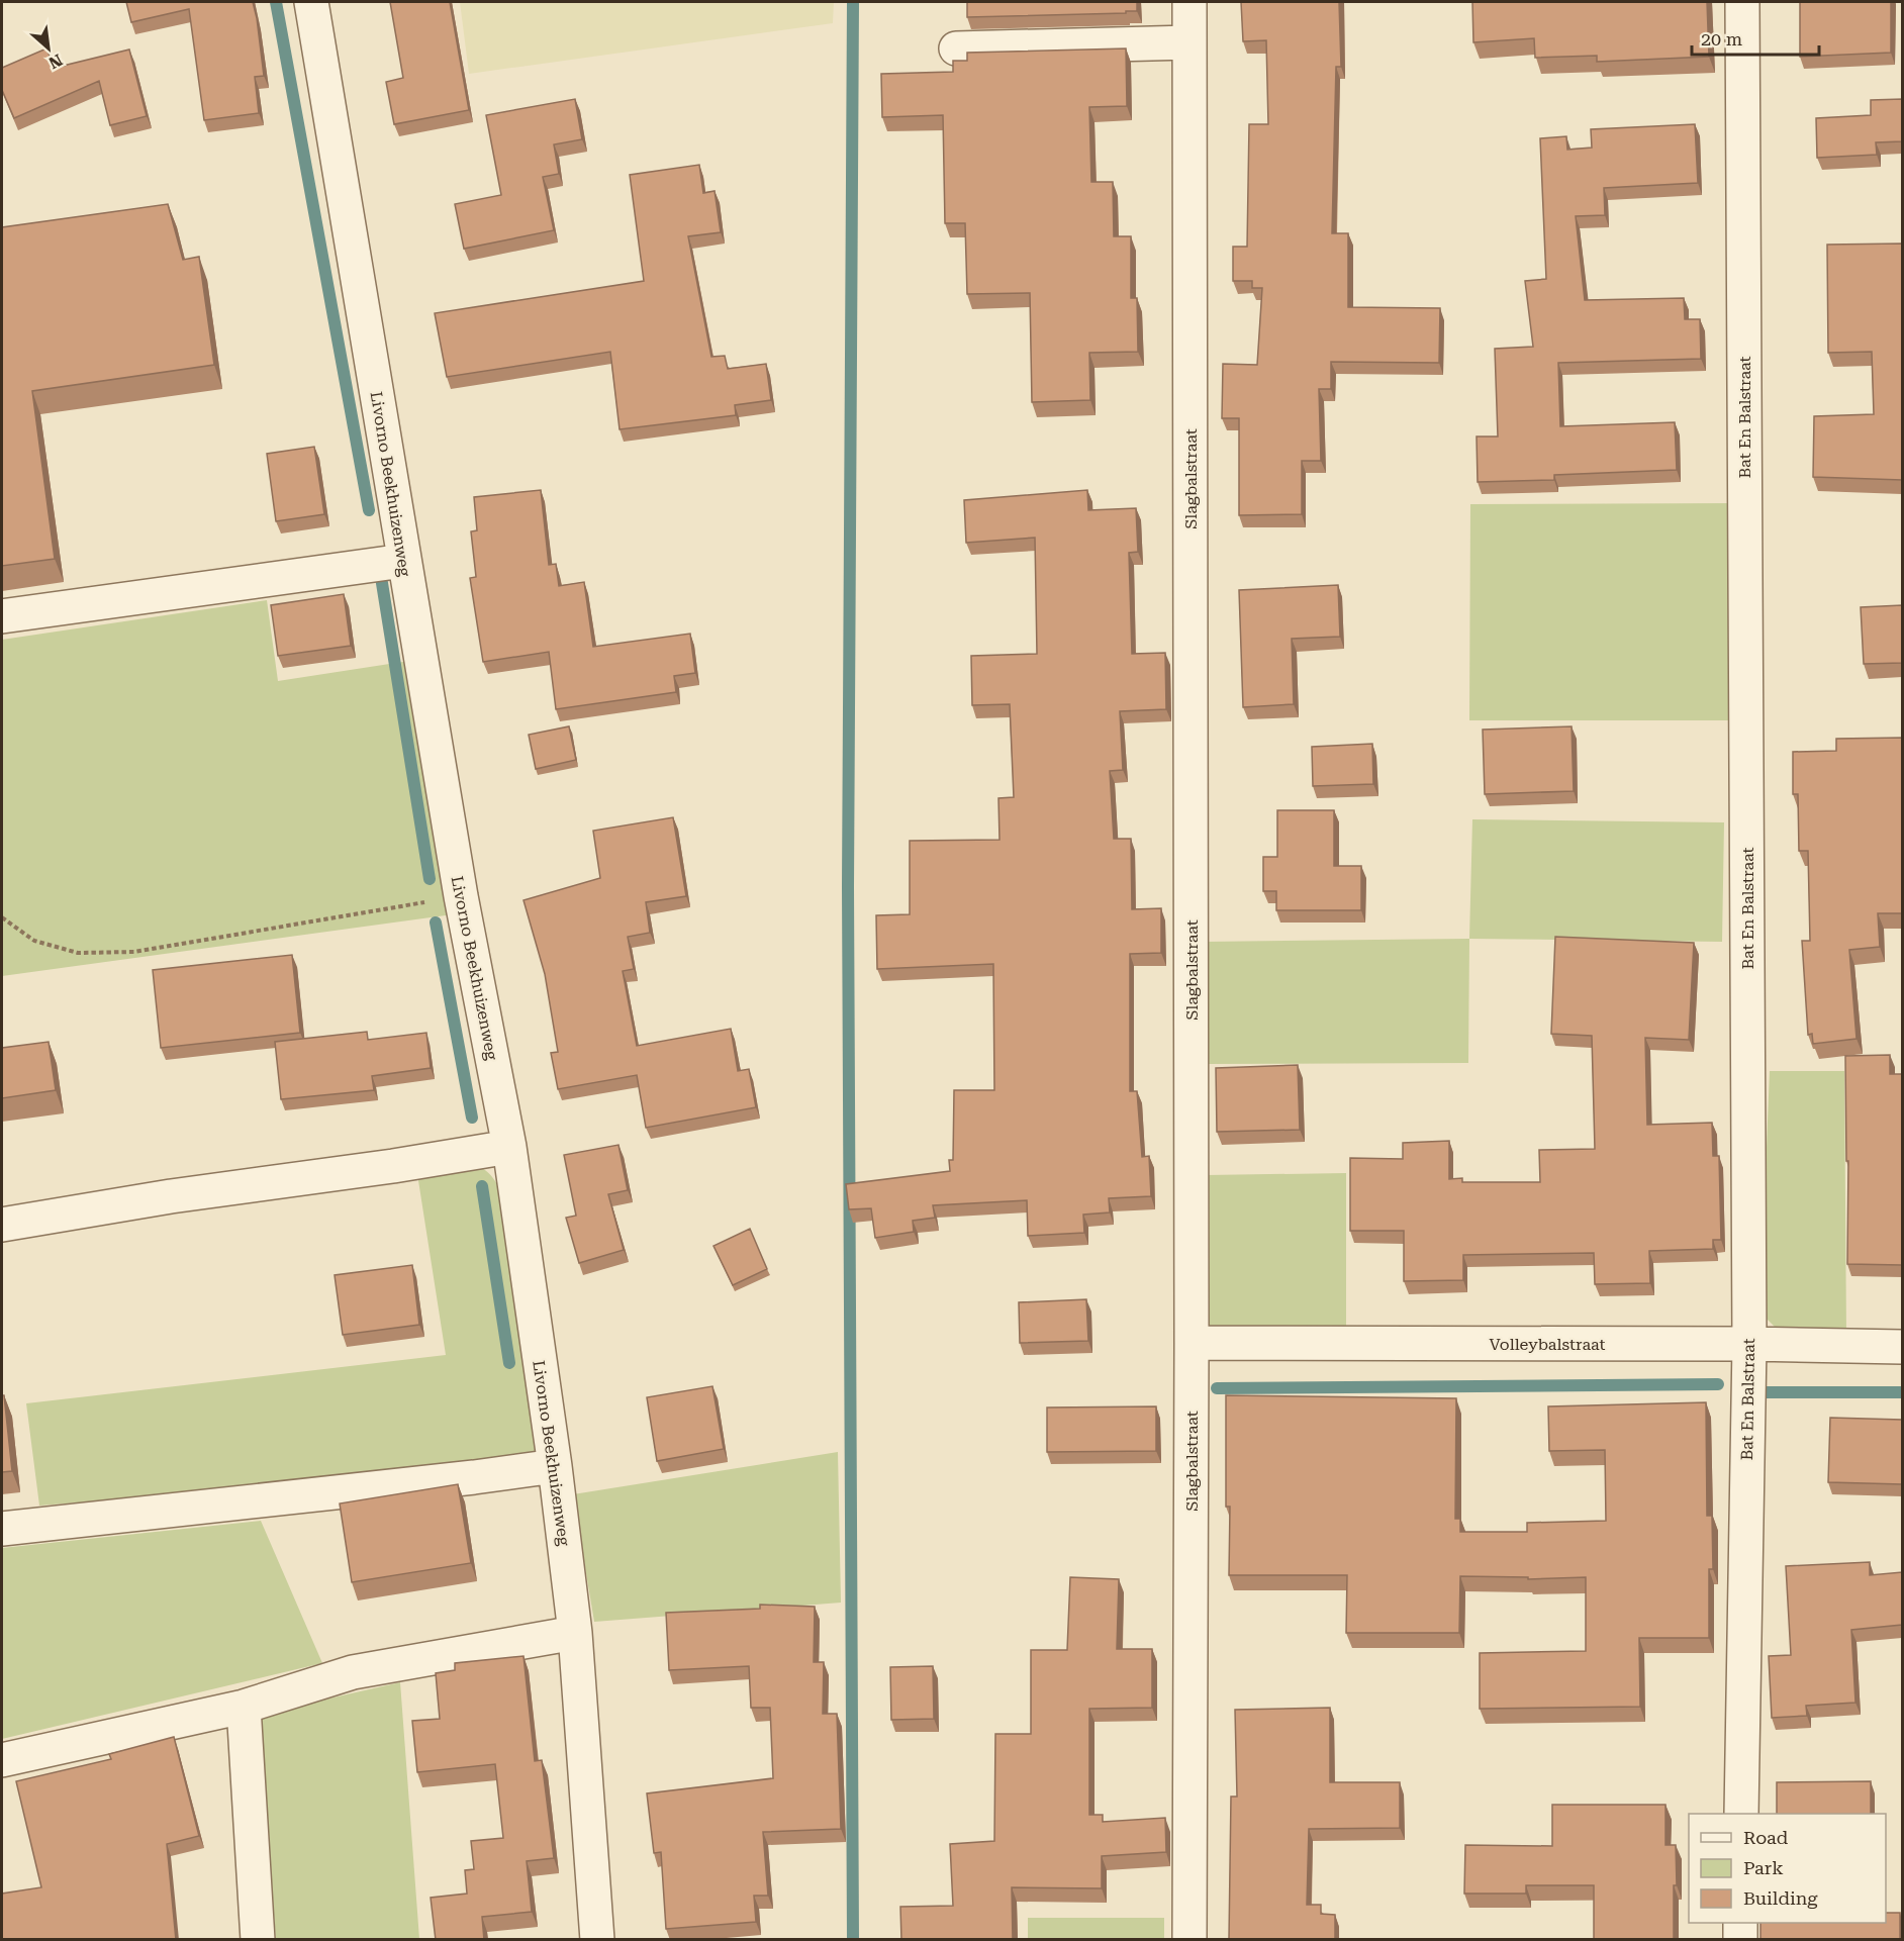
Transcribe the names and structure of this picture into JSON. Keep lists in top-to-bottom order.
{
  "streets": {
    "street": [
      "Bat En Balstraat",
      "Slagbalstraat",
      "Livorno Beekhuizenweg",
      "Volleybalstraat"
    ]
  },
  "crossings": [
    ["Bat En Balstraat", "Volleybalstraat"],
    ["Slagbalstraat", "Volleybalstraat"]
  ],
  "legend": ["Road", "Park", "Building"],
  "scale_bar": "20 m",
  "north": "bottom right"
}
